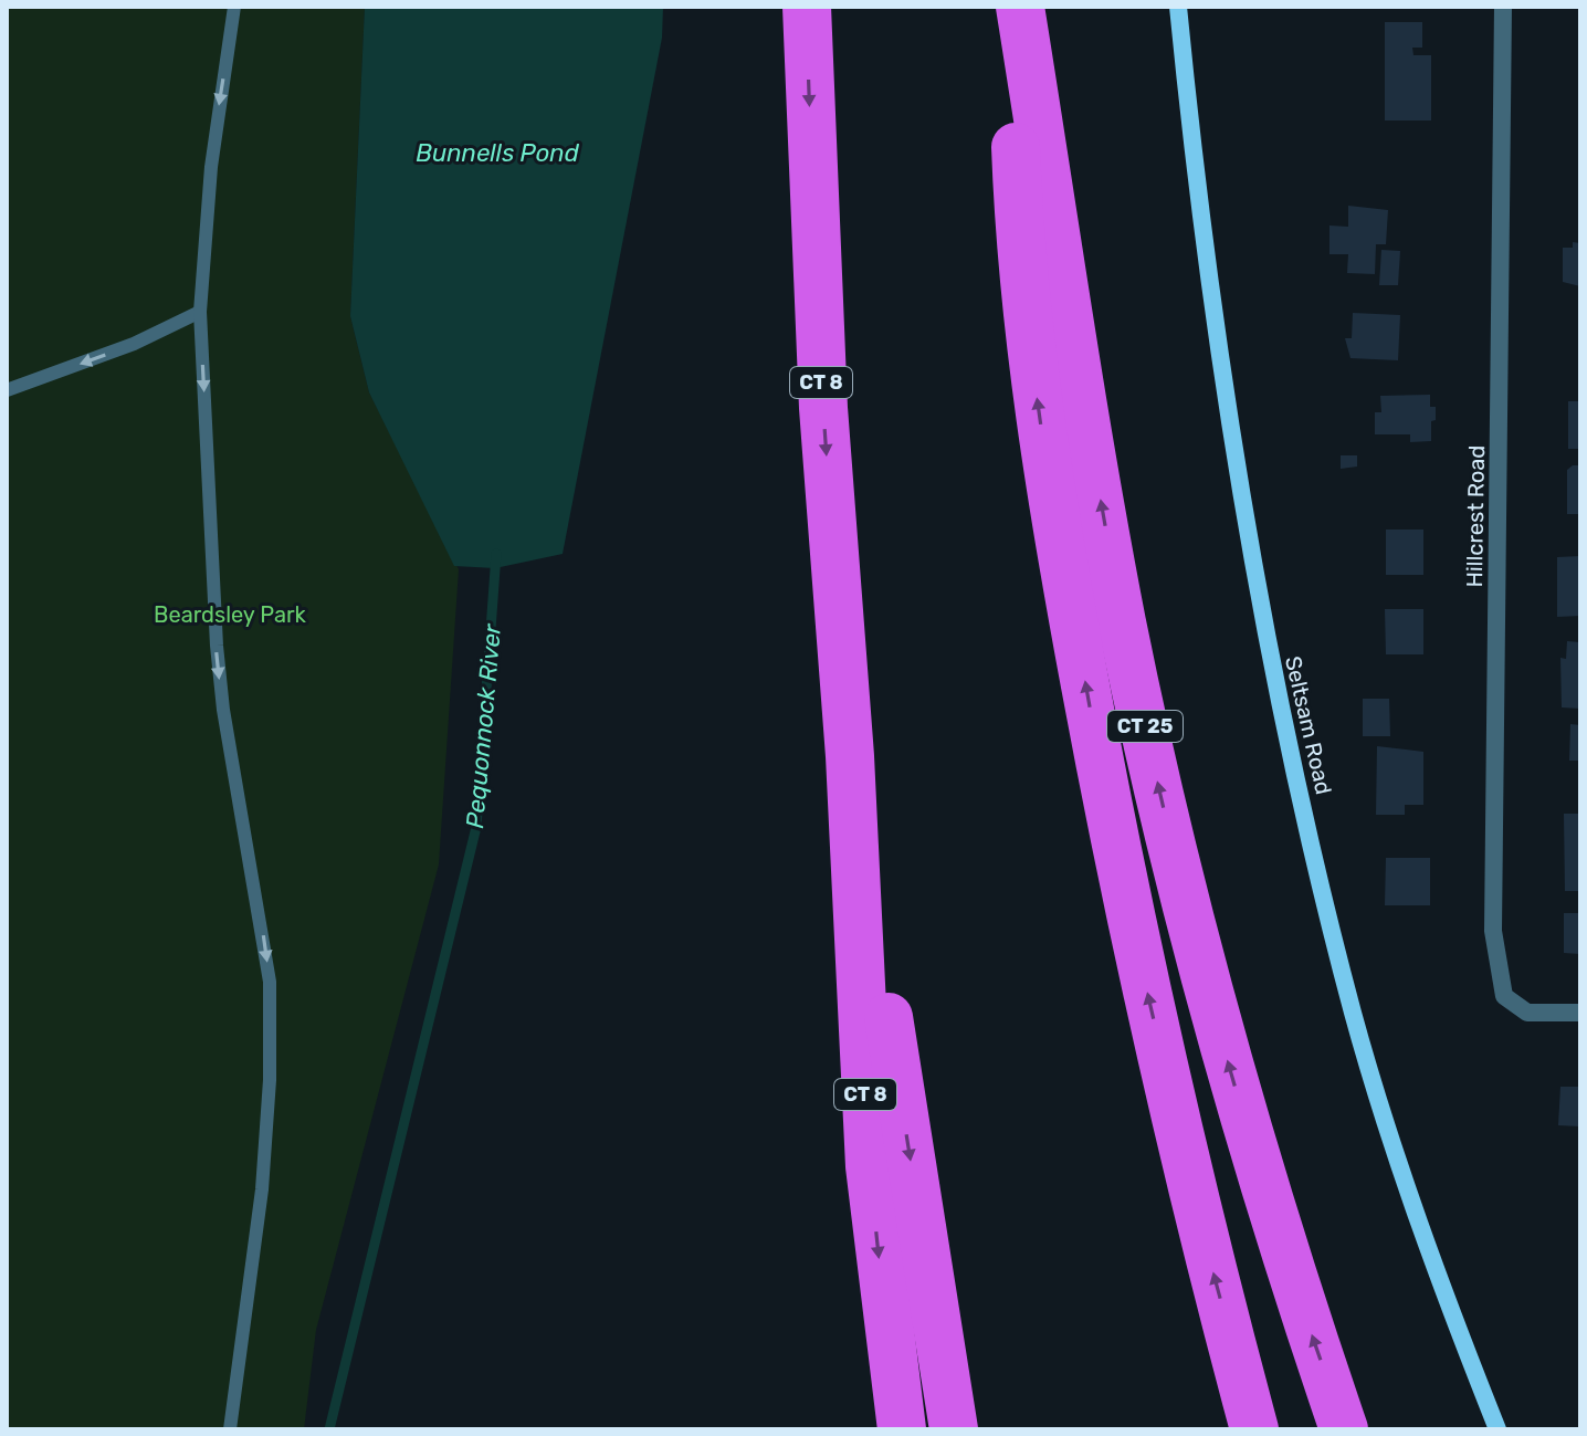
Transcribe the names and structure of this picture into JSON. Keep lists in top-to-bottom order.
{
  "streets": {
    "highway": ["CT 8", "CT 25"],
    "main road": ["Seltsam Road"],
    "street": ["Hillcrest Road"]
  },
  "water": ["Bunnells Pond", "Pequonnock River"],
  "parks": ["Beardsley Park"]
}
